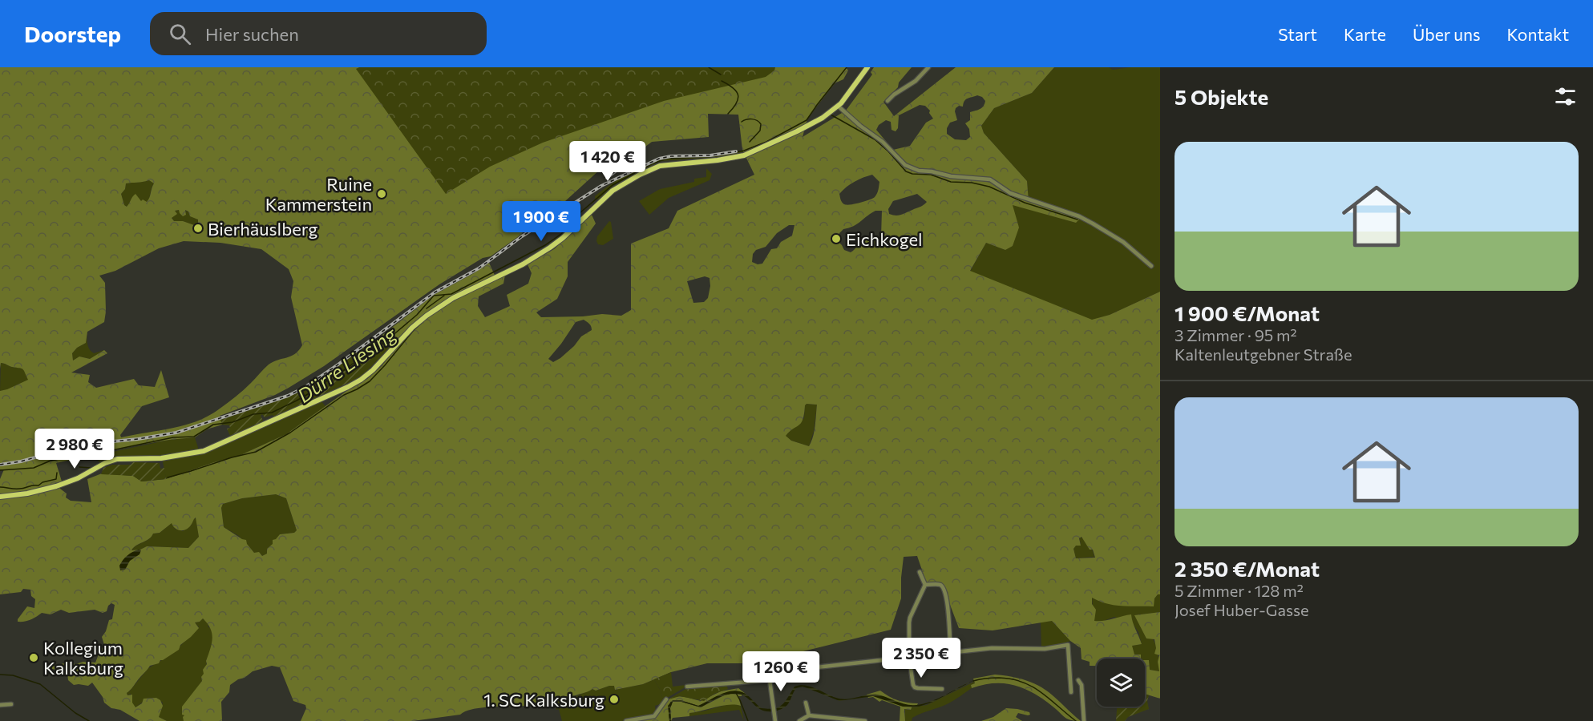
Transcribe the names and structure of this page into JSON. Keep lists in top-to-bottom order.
{
  "water": ["Dürre Liesing"],
  "places": [
    "Ruine Kammerstein",
    "Bierhäuslberg",
    "Eichkogel",
    "Kollegium Kalksburg",
    "1. SC Kalksburg"
  ],
  "page": {
    "header": "Doorstep",
    "search": "Hier suchen",
    "nav": [
      "Start",
      "Karte",
      "Über uns",
      "Kontakt"
    ],
    "heading": "5 Objekte",
    "list": [
      {
        "name": "1 900 €/Monat",
        "note": "3 Zimmer · 95 m² · Kaltenleutgebner Straße"
      },
      {
        "name": "2 350 €/Monat",
        "note": "5 Zimmer · 128 m² · Josef Huber-Gasse"
      }
    ],
    "price": [
      "1 420 €",
      "1 900 €",
      "2 980 €",
      "2 350 €",
      "1 260 €"
    ]
  }
}
